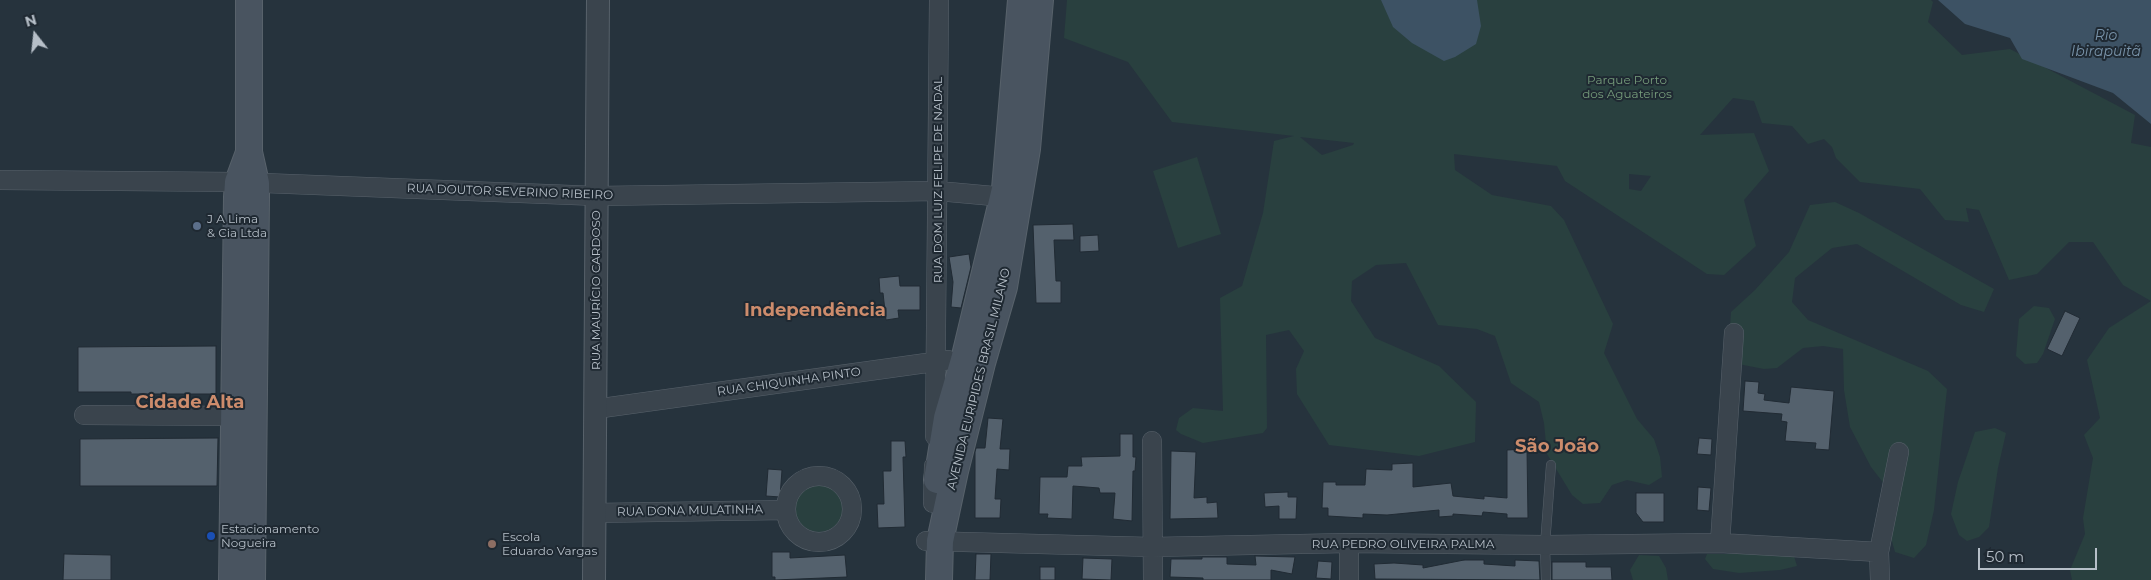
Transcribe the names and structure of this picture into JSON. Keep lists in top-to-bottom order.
{
  "streets": {
    "main road": ["AVENIDA EURIPIDES BRASIL MILANO"],
    "street": [
      "RUA DOM LUIZ FELIPE DE NADAL",
      "RUA DOUTOR SEVERINO RIBEIRO",
      "RUA MAURÍCIO CARDOSO",
      "RUA CHIQUINHA PINTO",
      "RUA DONA MULATINHA",
      "RUA PEDRO OLIVEIRA PALMA"
    ]
  },
  "crossings": [
    ["RUA DOM LUIZ FELIPE DE NADAL", "RUA DOUTOR SEVERINO RIBEIRO"],
    ["RUA DOM LUIZ FELIPE DE NADAL", "AVENIDA EURIPIDES BRASIL MILANO"],
    ["RUA DOM LUIZ FELIPE DE NADAL", "RUA CHIQUINHA PINTO"],
    ["RUA DOUTOR SEVERINO RIBEIRO", "RUA MAURÍCIO CARDOSO"],
    ["RUA DOUTOR SEVERINO RIBEIRO", "AVENIDA EURIPIDES BRASIL MILANO"],
    ["RUA MAURÍCIO CARDOSO", "RUA CHIQUINHA PINTO"],
    ["RUA MAURÍCIO CARDOSO", "RUA DONA MULATINHA"],
    ["AVENIDA EURIPIDES BRASIL MILANO", "RUA CHIQUINHA PINTO"],
    ["AVENIDA EURIPIDES BRASIL MILANO", "RUA PEDRO OLIVEIRA PALMA"]
  ],
  "districts": ["Independência", "Cidade Alta", "São João"],
  "water": ["Rio Ibirapuitã"],
  "parks": ["Parque Porto dos Aguateiros"],
  "places": ["J A Lima & Cia Ltda", "Estacionamento Nogueira", "Escola Eduardo Vargas"],
  "scale_bar": "50 m",
  "north": "top"
}
